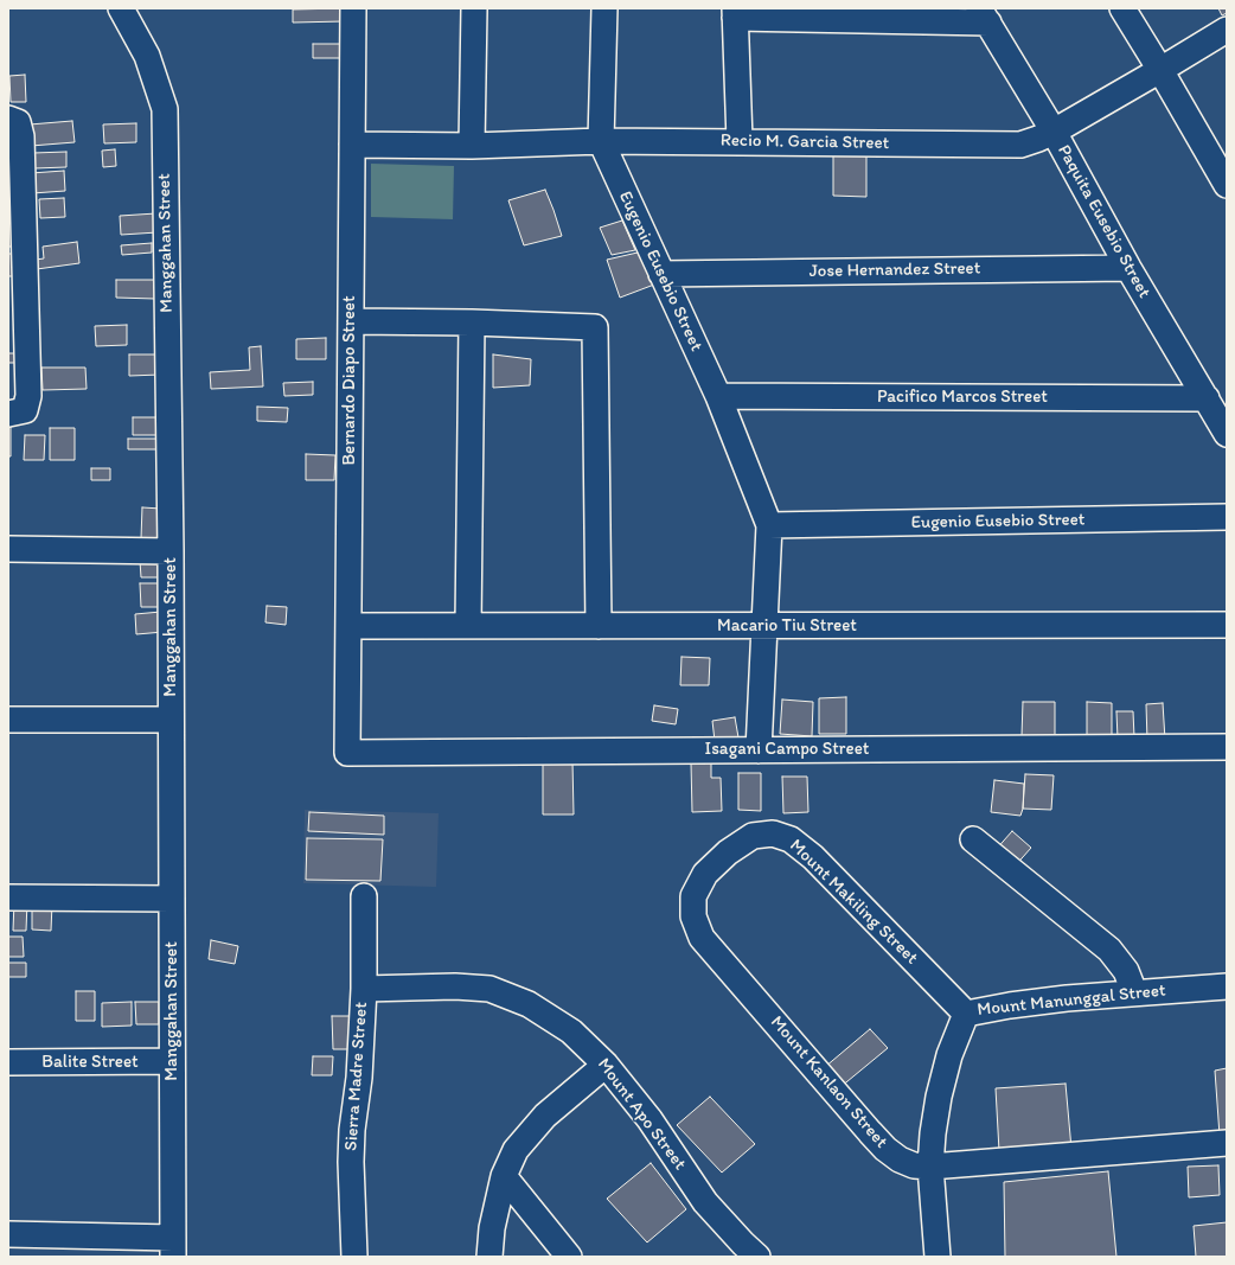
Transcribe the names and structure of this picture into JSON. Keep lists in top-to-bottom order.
{
  "streets": {
    "street": [
      "Recio M. Garcia Street",
      "Paquita Eusebio Street",
      "Manggahan Street",
      "Jose Hernandez Street",
      "Eugenio Eusebio Street",
      "Bernardo Diapo Street",
      "Pacifico Marcos Street",
      "Macario Tiu Street",
      "Isagani Campo Street",
      "Mount Makiling Street",
      "Mount Manunggal Street",
      "Balite Street",
      "Sierra Madre Street",
      "Mount Kanlaon Street",
      "Mount Apo Street"
    ]
  },
  "crossings": [
    ["Recio M. Garcia Street", "Paquita Eusebio Street"],
    ["Recio M. Garcia Street", "Eugenio Eusebio Street"],
    ["Recio M. Garcia Street", "Bernardo Diapo Street"],
    ["Paquita Eusebio Street", "Jose Hernandez Street"],
    ["Paquita Eusebio Street", "Pacifico Marcos Street"],
    ["Manggahan Street", "Balite Street"],
    ["Jose Hernandez Street", "Eugenio Eusebio Street"],
    ["Eugenio Eusebio Street", "Pacifico Marcos Street"],
    ["Eugenio Eusebio Street", "Macario Tiu Street"],
    ["Eugenio Eusebio Street", "Isagani Campo Street"],
    ["Bernardo Diapo Street", "Macario Tiu Street"],
    ["Bernardo Diapo Street", "Isagani Campo Street"],
    ["Mount Makiling Street", "Mount Manunggal Street"],
    ["Mount Makiling Street", "Mount Kanlaon Street"],
    ["Mount Manunggal Street", "Mount Kanlaon Street"],
    ["Sierra Madre Street", "Mount Apo Street"]
  ]
}
